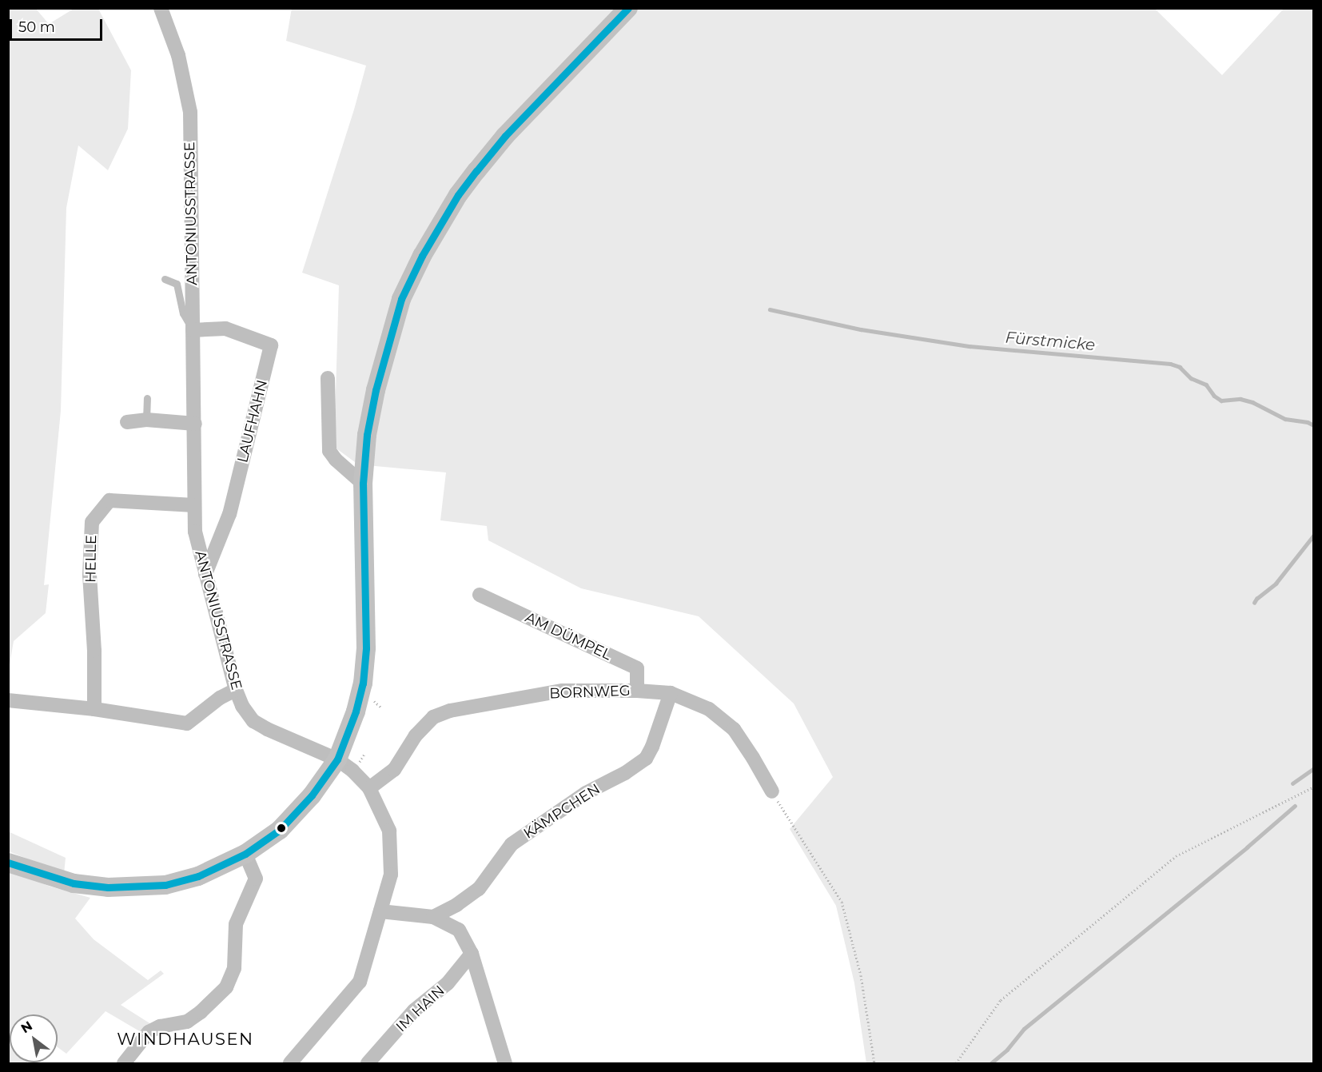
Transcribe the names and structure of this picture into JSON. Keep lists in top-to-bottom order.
{
  "streets": {
    "street": [
      "ANTONIUSSTRASSE",
      "LAUFHAHN",
      "HELLE",
      "AM DÜMPEL",
      "BORNWEG",
      "KÄMPCHEN",
      "IM HAIN"
    ]
  },
  "crossings": [
    ["ANTONIUSSTRASSE", "LAUFHAHN"],
    ["ANTONIUSSTRASSE", "HELLE"],
    ["ANTONIUSSTRASSE", "BORNWEG"],
    ["AM DÜMPEL", "BORNWEG"],
    ["BORNWEG", "KÄMPCHEN"]
  ],
  "districts": ["WINDHAUSEN"],
  "water": ["Fürstmicke"],
  "scale_bar": "50 m",
  "north": "top left"
}
